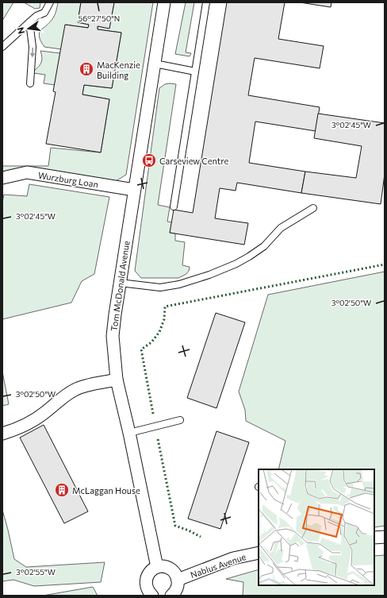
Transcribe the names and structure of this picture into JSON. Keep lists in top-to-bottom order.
{
  "streets": {
    "street": ["Wurzburg Loan", "Tom McDonald Avenue", "Nablus Avenue"]
  },
  "crossings": [
    ["Wurzburg Loan", "Tom McDonald Avenue"]
  ],
  "places": {
    "building": ["MacKenzie Building", "McLaggan House"],
    "bus stop": ["Carseview Centre"]
  },
  "north": "left",
  "coordinates": [
    "56°27'50\"N",
    "3°02'45\"W",
    "3°02'50\"W",
    "3°02'55\"W"
  ]
}
